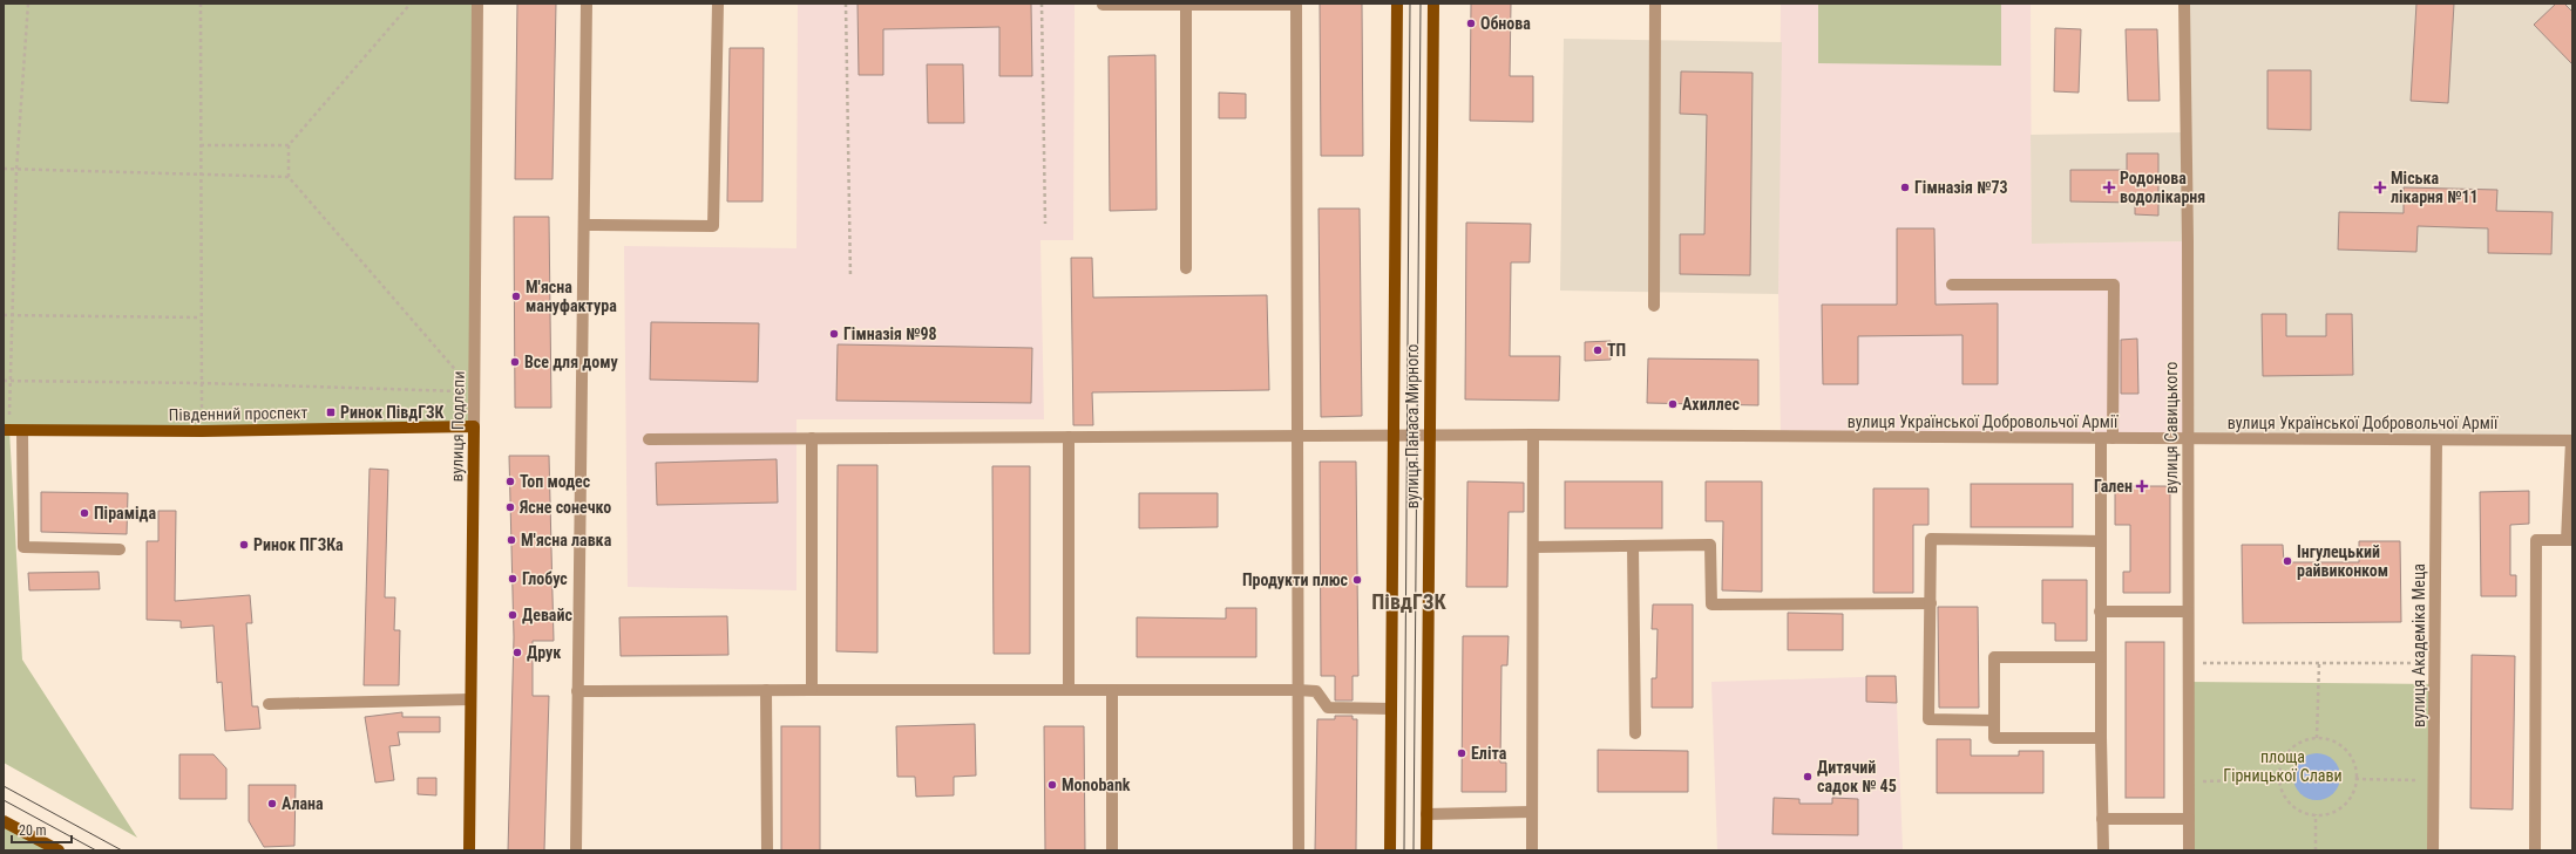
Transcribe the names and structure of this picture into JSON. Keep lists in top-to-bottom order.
{
  "streets": {
    "main road": ["Південний проспект", "вулиця Подлєпи", "вулиця Панаса Мирного"],
    "street": ["вулиця Української Добровольчої Армії", "вулиця Савицького", "вулиця Академіка Меца"]
  },
  "crossings": [
    ["Південний проспект", "вулиця Подлєпи"],
    ["вулиця Української Добровольчої Армії", "вулиця Панаса Мирного"],
    ["вулиця Української Добровольчої Армії", "вулиця Савицького"],
    ["вулиця Української Добровольчої Армії", "вулиця Академіка Меца"]
  ],
  "districts": ["ПівдГЗК"],
  "parks": ["площа Гірницької Слави"],
  "places": {
    "other": [
      "Обнова",
      "Гімназія №73",
      "М'ясна мануфактура",
      "Гімназія №98",
      "ТП",
      "Все для дому",
      "Ахиллес",
      "Топ модес",
      "Ясне сонечко",
      "Піраміда",
      "М'ясна лавка",
      "Ринок ПГЗКа",
      "Інгулецький райвиконком",
      "Глобус",
      "Продукти плюс",
      "Девайс",
      "Друк",
      "Еліта",
      "Дитячий садок № 45",
      "Monobank",
      "Алана"
    ],
    "health": ["Родонова водолікарня", "Міська лікарня №11", "Гален"],
    "transit": ["Ринок ПівдГЗК"]
  },
  "scale_bar": "20 m"
}
